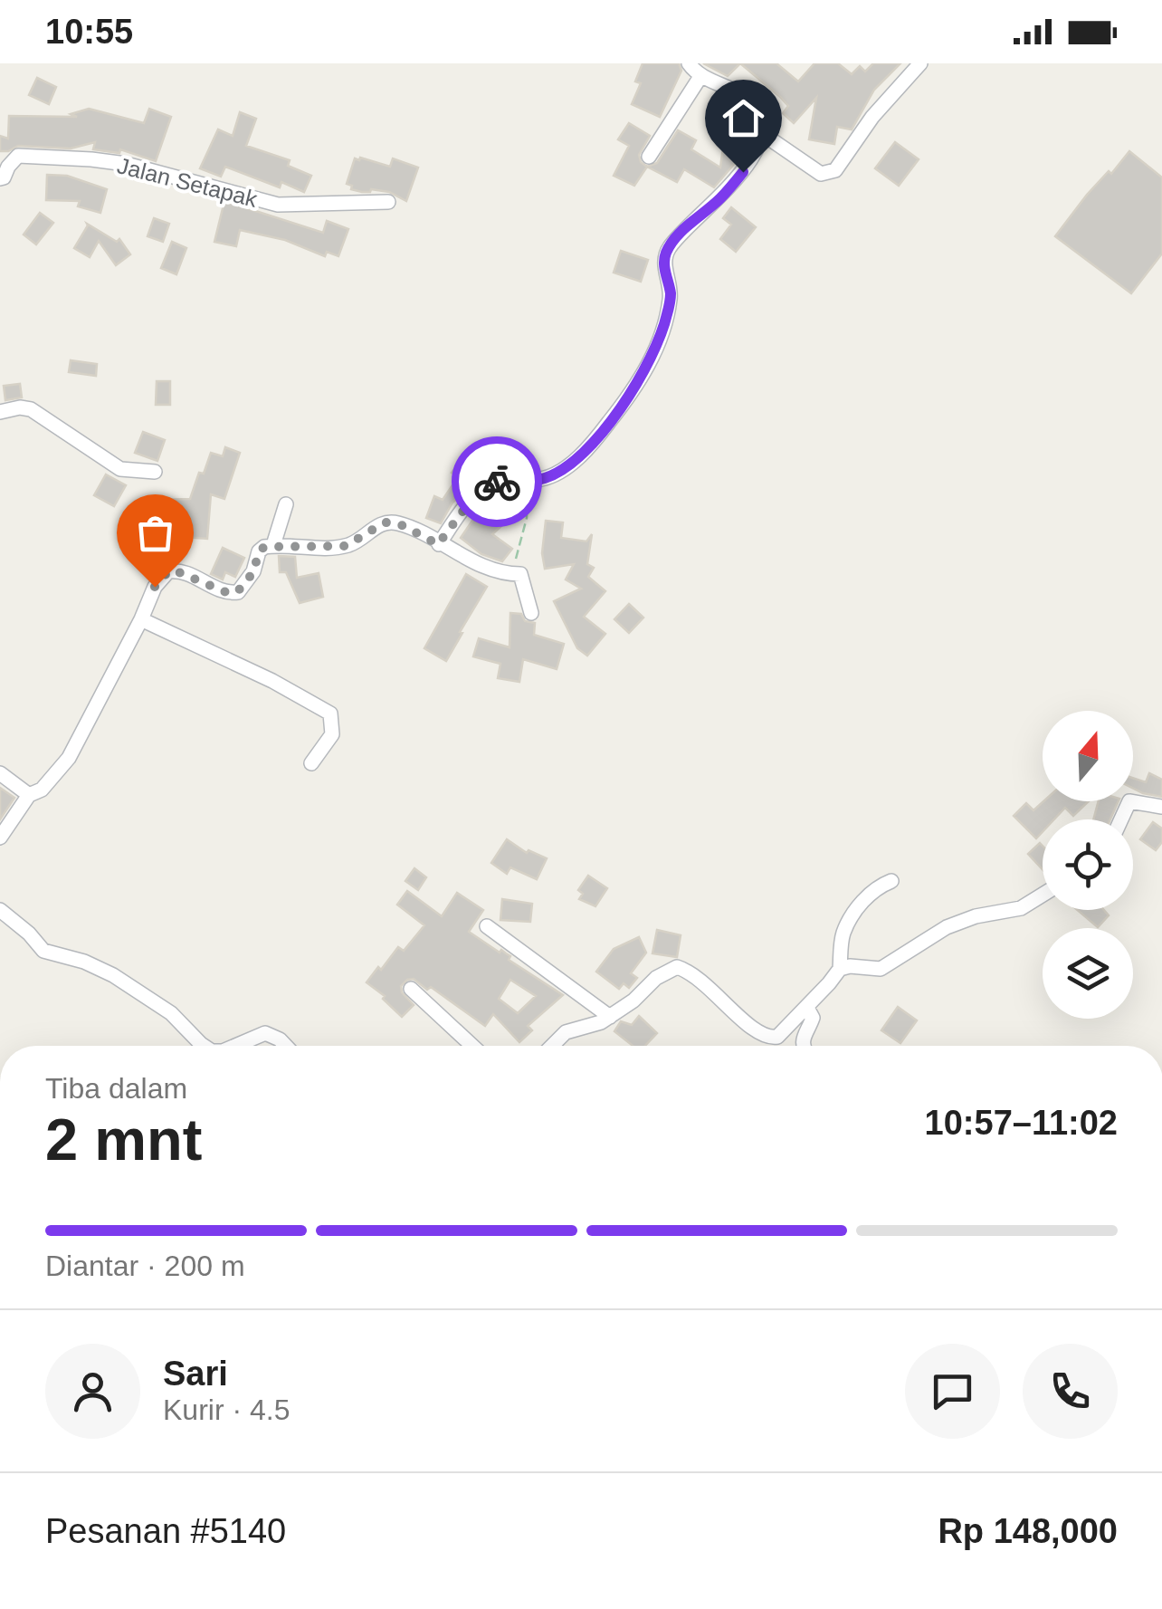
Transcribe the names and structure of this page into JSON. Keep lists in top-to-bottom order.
{
  "streets": {
    "street": ["Jalan Setapak"]
  },
  "north": "top",
  "page": {
    "status": "10:55",
    "heading": ["2 mnt", "Tiba dalam", "10:57–11:02"],
    "panel": [
      "Sari",
      "Kurir · 4.5",
      "Pesanan #5140",
      "Rp 148,000"
    ],
    "bar": "Diantar · 200 m"
  }
}
